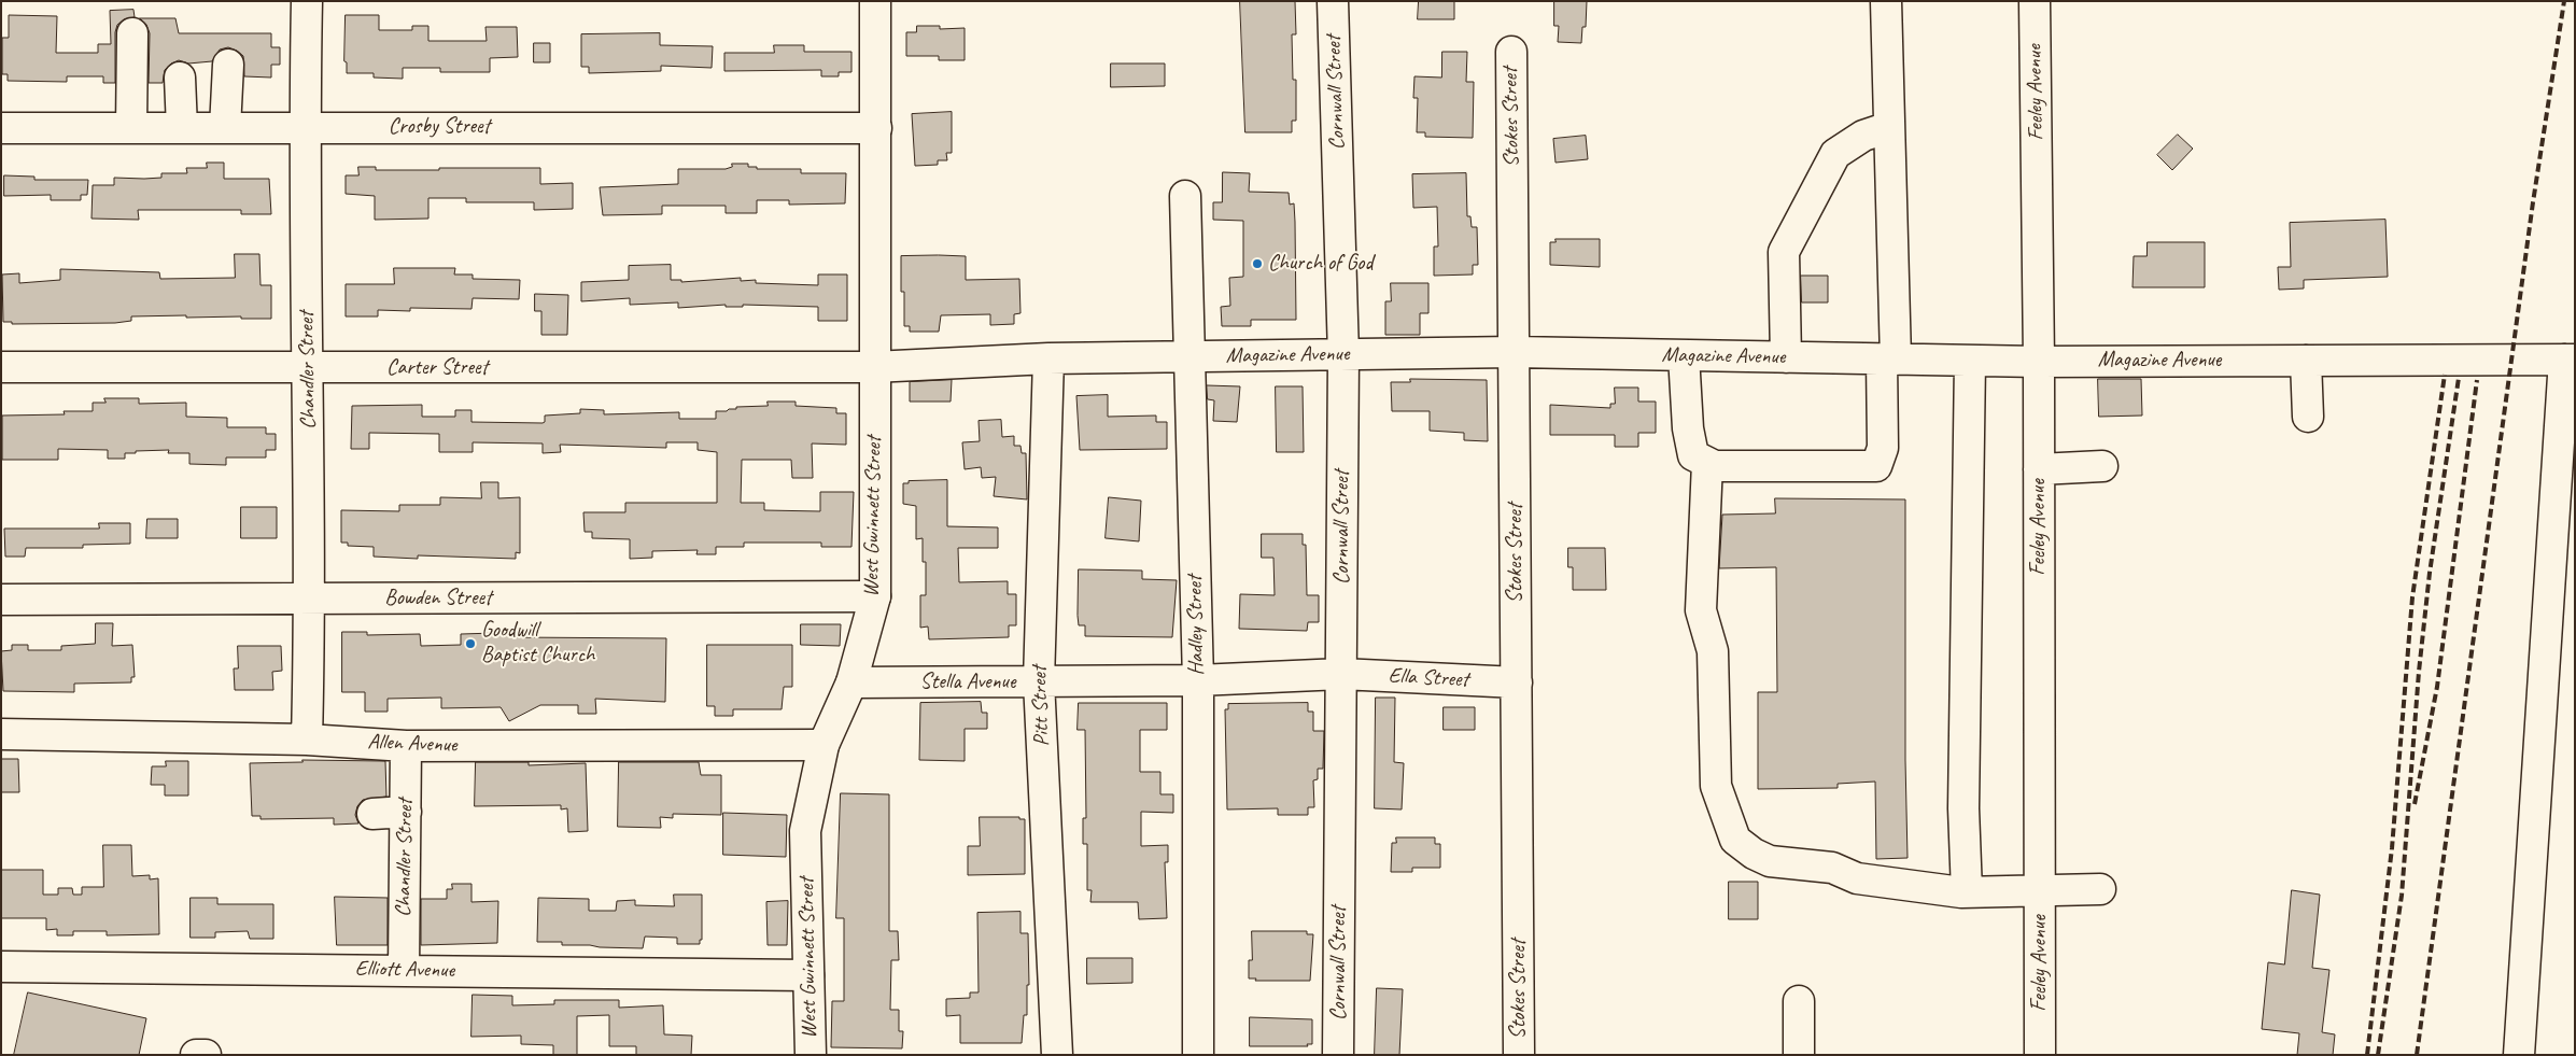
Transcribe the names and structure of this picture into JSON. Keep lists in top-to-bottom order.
{
  "streets": {
    "street": [
      "Cornwall Street",
      "Feeley Avenue",
      "Stokes Street",
      "Crosby Street",
      "Magazine Avenue",
      "Carter Street",
      "Chandler Street",
      "West Gwinnett Street",
      "Bowden Street",
      "Hadley Street",
      "Ella Street",
      "Stella Avenue",
      "Pitt Street",
      "Allen Avenue",
      "Elliott Avenue"
    ]
  },
  "crossings": [
    ["Cornwall Street", "Magazine Avenue"],
    ["Cornwall Street", "Ella Street"],
    ["Cornwall Street", "Stella Avenue"],
    ["Feeley Avenue", "Magazine Avenue"],
    ["Stokes Street", "Magazine Avenue"],
    ["Stokes Street", "Ella Street"],
    ["Crosby Street", "Chandler Street"],
    ["Crosby Street", "West Gwinnett Street"],
    ["Magazine Avenue", "Carter Street"],
    ["Magazine Avenue", "West Gwinnett Street"],
    ["Magazine Avenue", "Hadley Street"],
    ["Magazine Avenue", "Pitt Street"],
    ["Carter Street", "Chandler Street"],
    ["Carter Street", "West Gwinnett Street"],
    ["Chandler Street", "Bowden Street"],
    ["Chandler Street", "Allen Avenue"],
    ["Chandler Street", "Elliott Avenue"],
    ["West Gwinnett Street", "Bowden Street"],
    ["West Gwinnett Street", "Stella Avenue"],
    ["West Gwinnett Street", "Allen Avenue"],
    ["West Gwinnett Street", "Elliott Avenue"],
    ["Hadley Street", "Stella Avenue"],
    ["Ella Street", "Stella Avenue"],
    ["Stella Avenue", "Pitt Street"]
  ],
  "places": ["Church of God", "Goodwill Baptist Church"]
}
